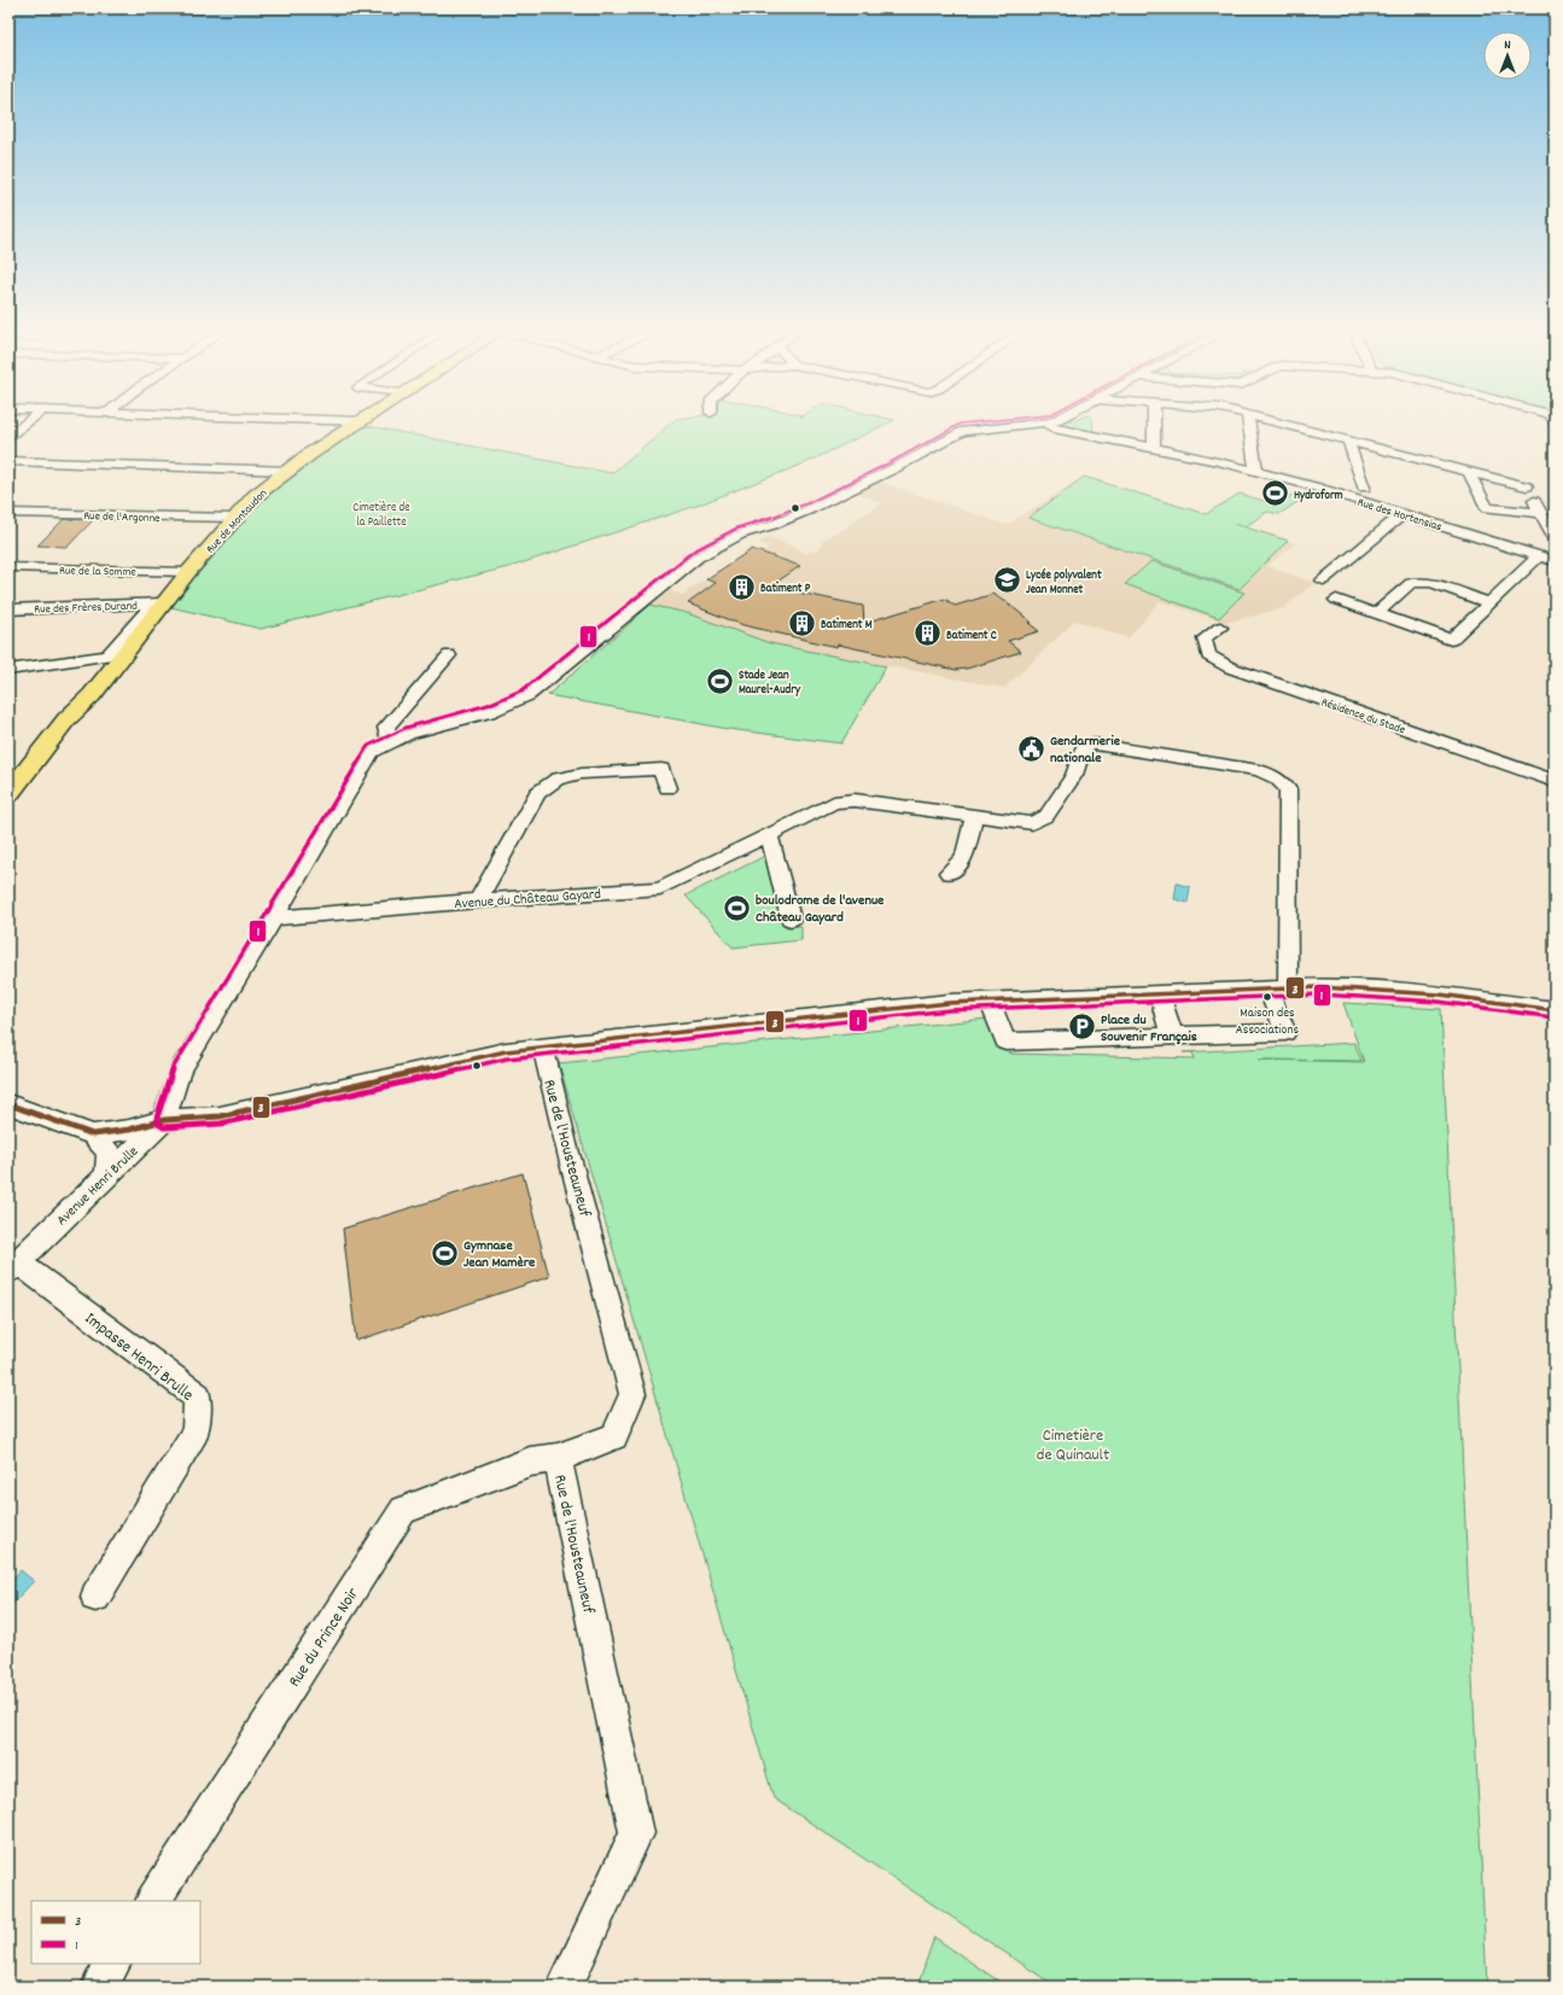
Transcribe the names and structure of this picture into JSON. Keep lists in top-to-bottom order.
{
  "streets": {
    "main road": ["Rue de Montaudon"],
    "street": [
      "Rue des Hortensias",
      "Rue de l'Argonne",
      "Rue de la Somme",
      "Rue des Frères Durand",
      "Résidence du Stade",
      "Avenue du Château Gayard",
      "Rue de l'Housteauneuf",
      "Avenue Henri Brulle",
      "Impasse Henri Brulle",
      "Rue du Prince Noir"
    ]
  },
  "crossings": [
    ["Rue de l'Argonne", "Rue de Montaudon"],
    ["Rue de Montaudon", "Rue de la Somme"],
    ["Rue de Montaudon", "Rue des Frères Durand"],
    ["Rue de l'Housteauneuf", "Rue du Prince Noir"],
    ["Avenue Henri Brulle", "Impasse Henri Brulle"]
  ],
  "parks": ["Cimetière de la Paillette", "Cimetière de Quinault"],
  "places": {
    "sports": [
      "Hydroform",
      "Stade Jean Maurel-Audry",
      "boulodrome de l'avenue Château Gayard",
      "Gymnase Jean Mamère"
    ],
    "school or university": ["Lycée polyvalent Jean Monnet"],
    "building": ["Batiment P", "Batiment M", "Batiment C"],
    "public building": ["Gendarmerie nationale"],
    "other": ["Maison des Associations"],
    "parking": ["Place du Souvenir Français"]
  },
  "lines": ["transit line 1", "transit line 3"],
  "legend": ["3", "1"],
  "north": "top"
}
